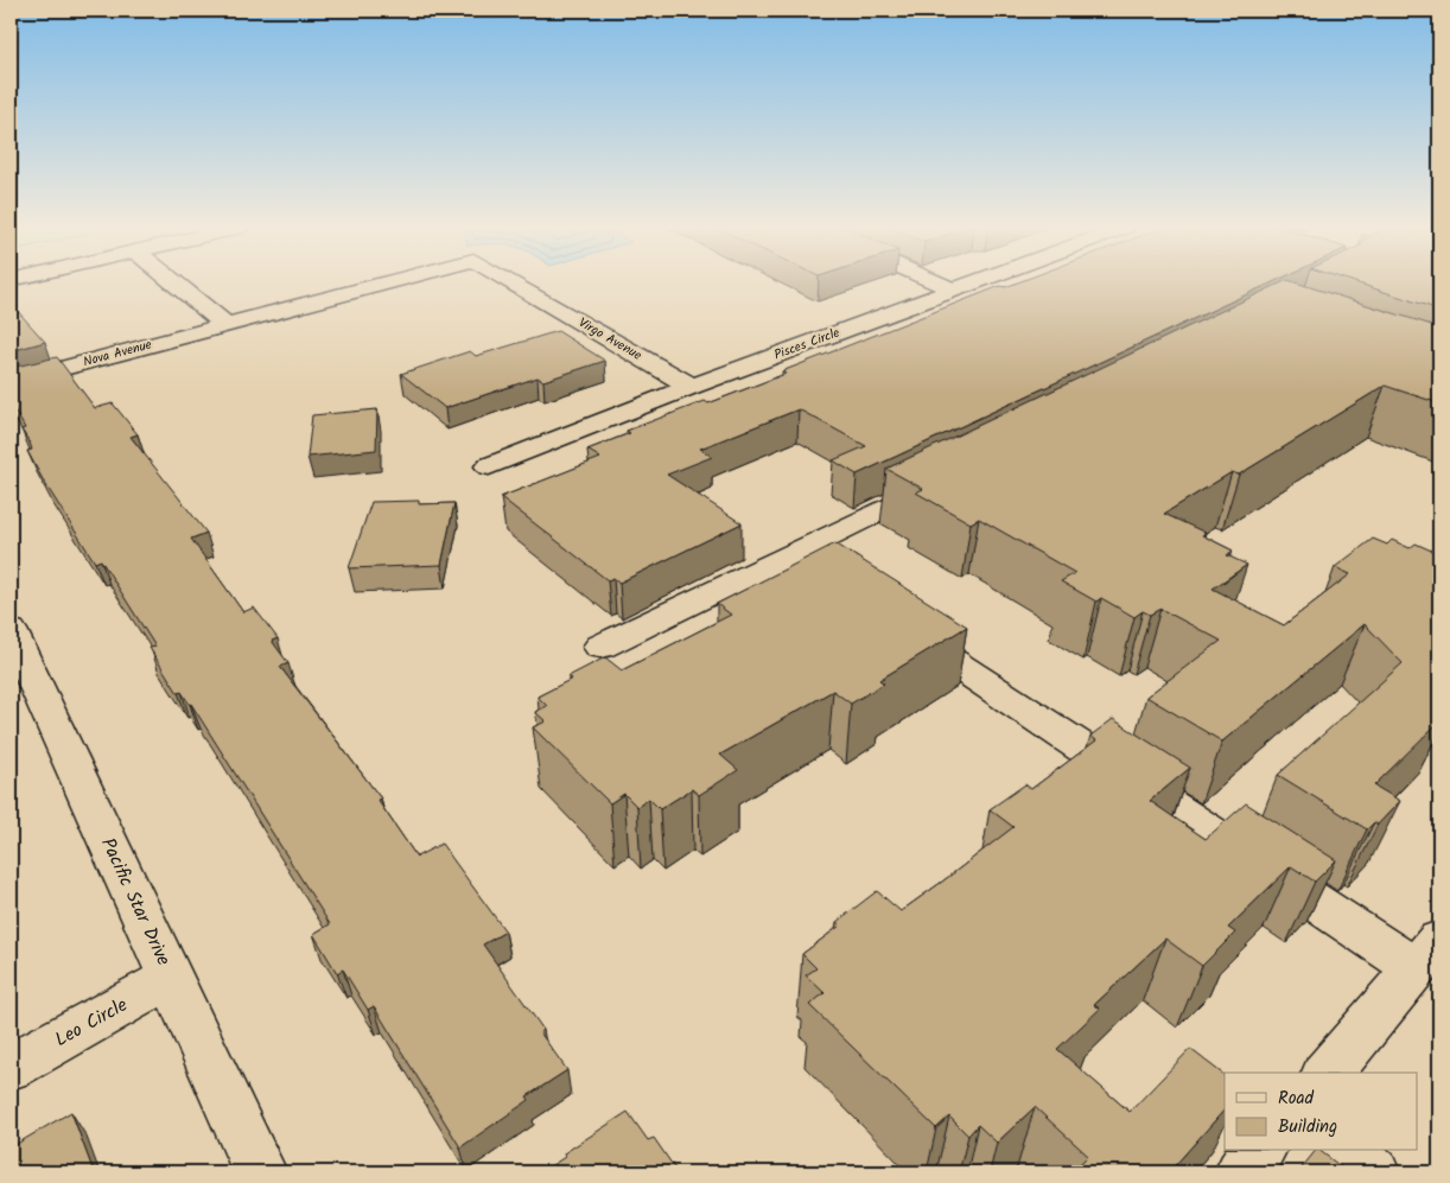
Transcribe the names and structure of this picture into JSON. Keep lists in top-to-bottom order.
{
  "streets": {
    "street": [
      "Virgo Avenue",
      "Pisces Circle",
      "Nova Avenue",
      "Pacific Star Drive",
      "Leo Circle"
    ]
  },
  "crossings": [
    ["Virgo Avenue", "Pisces Circle"],
    ["Virgo Avenue", "Nova Avenue"],
    ["Pacific Star Drive", "Leo Circle"]
  ],
  "legend": ["Road", "Building"]
}
